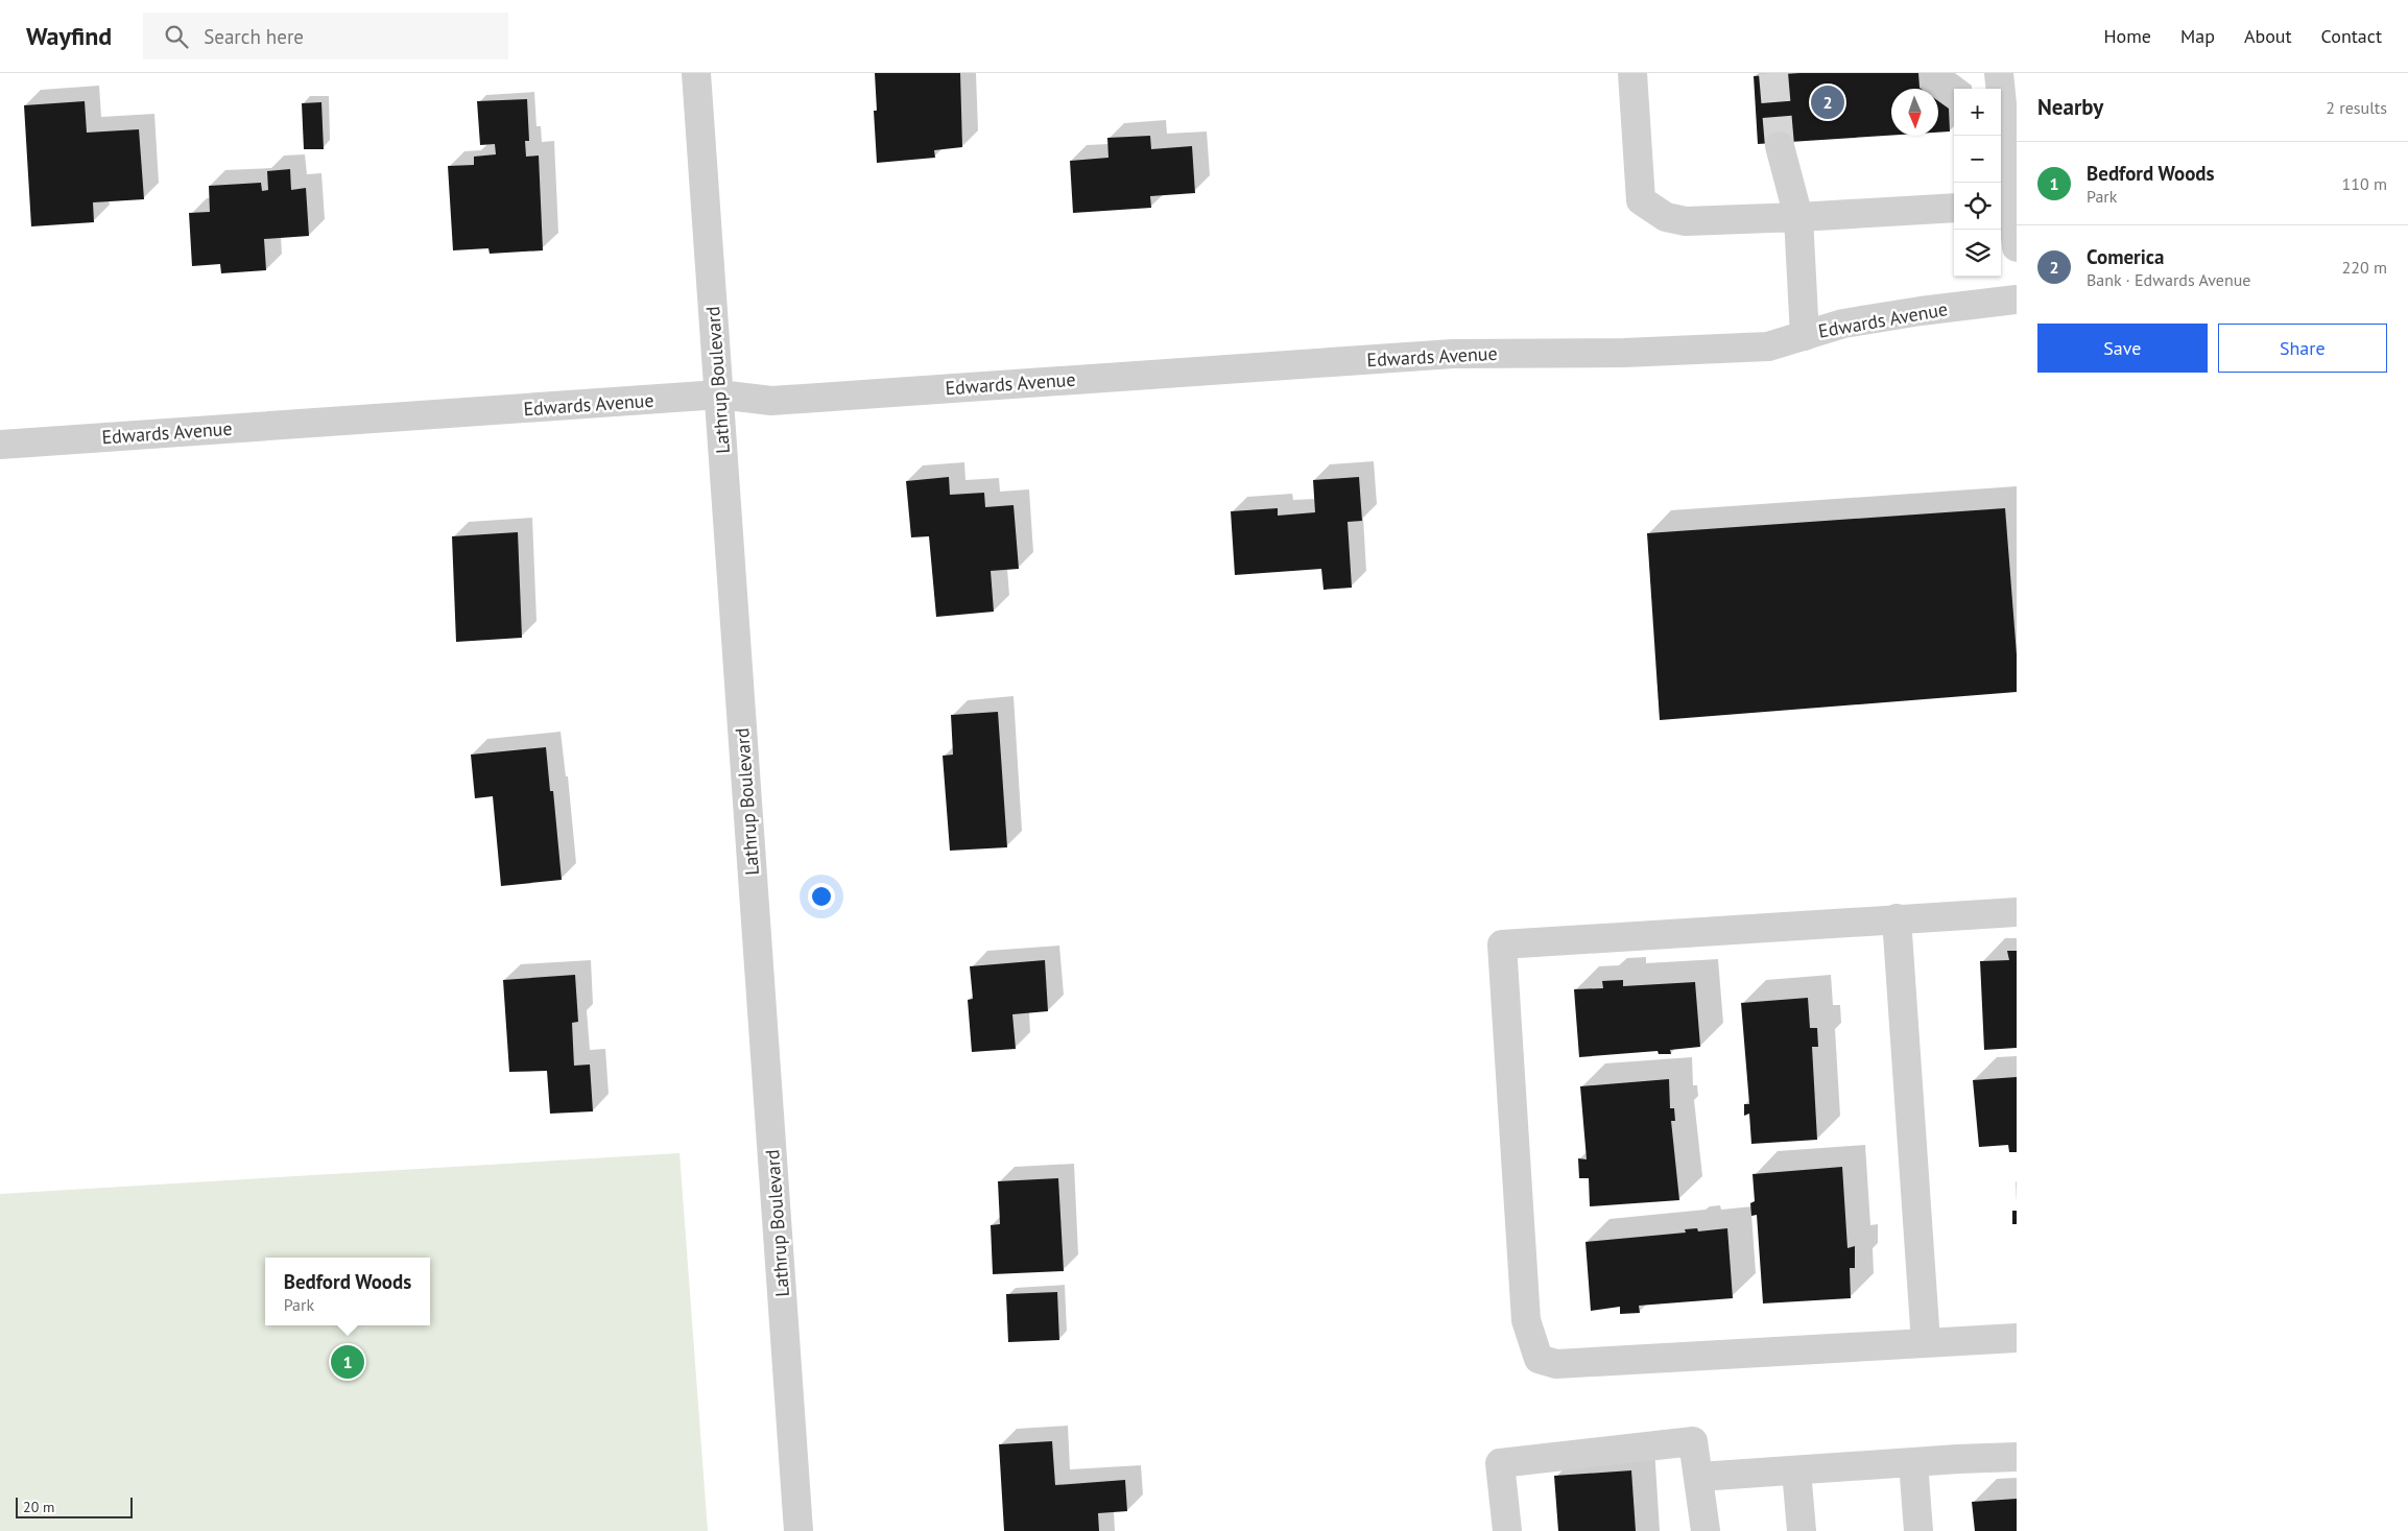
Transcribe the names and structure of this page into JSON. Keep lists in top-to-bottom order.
{
  "streets": {
    "street": ["Edwards Avenue", "Lathrup Boulevard"]
  },
  "crossings": [
    ["Edwards Avenue", "Lathrup Boulevard"]
  ],
  "scale_bar": "20 m",
  "north": "bottom",
  "page": {
    "header": "Wayfind",
    "search": "Search here",
    "nav": [
      "Home",
      "Map",
      "About",
      "Contact"
    ],
    "heading": ["Nearby", "2 results"],
    "pins": ["2", "1"],
    "map_buttons": ["+", "−"],
    "list": [
      {
        "mark": "1",
        "name": "Bedford Woods",
        "note": "Park",
        "value": "110 m"
      },
      {
        "mark": "2",
        "name": "Comerica",
        "note": "Bank · Edwards Avenue",
        "value": "220 m"
      }
    ],
    "buttons": ["Save", "Share"],
    "popup": ["Bedford Woods", "Park"],
    "scale": "20 m"
  }
}
